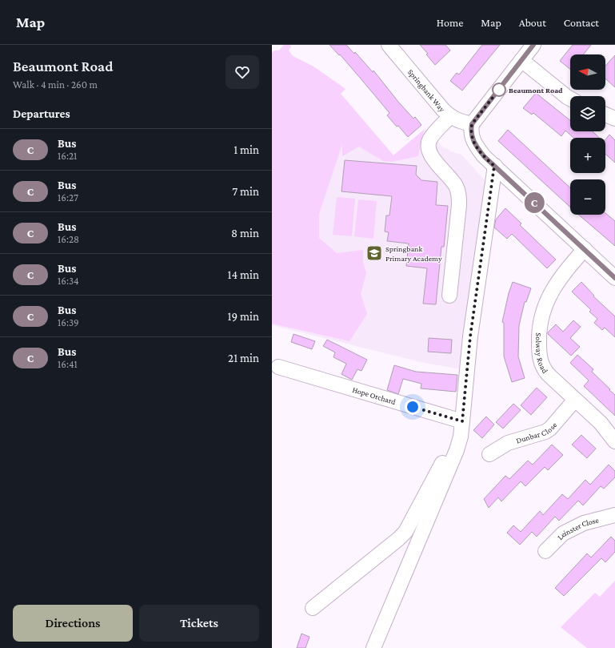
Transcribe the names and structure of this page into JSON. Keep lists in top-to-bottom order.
{
  "streets": {
    "street": [
      "Springbank Way",
      "Solway Road",
      "Hope Orchard",
      "Dunbar Close",
      "Leinster Close"
    ]
  },
  "crossings": [
    ["Solway Road", "Dunbar Close"]
  ],
  "places": {
    "other": ["Beaumont Road"],
    "school or university": ["Springbank Primary Academy"]
  },
  "lines": ["bus line C"],
  "north": "left",
  "page": {
    "header": "Map",
    "nav": [
      "Home",
      "Map",
      "About",
      "Contact"
    ],
    "heading": [
      ["Beaumont Road", "Walk · 4 min · 260 m"],
      "Departures"
    ],
    "on_map": "C",
    "map_buttons": ["+", "−"],
    "list": [
      {
        "mark": "C",
        "name": "Bus",
        "note": "16:21",
        "value": "1 min"
      },
      {
        "mark": "C",
        "name": "Bus",
        "note": "16:27",
        "value": "7 min"
      },
      {
        "mark": "C",
        "name": "Bus",
        "note": "16:28",
        "value": "8 min"
      },
      {
        "mark": "C",
        "name": "Bus",
        "note": "16:34",
        "value": "14 min"
      },
      {
        "mark": "C",
        "name": "Bus",
        "note": "16:39",
        "value": "19 min"
      },
      {
        "mark": "C",
        "name": "Bus",
        "note": "16:41",
        "value": "21 min"
      }
    ],
    "buttons": ["Directions", "Tickets"]
  }
}
